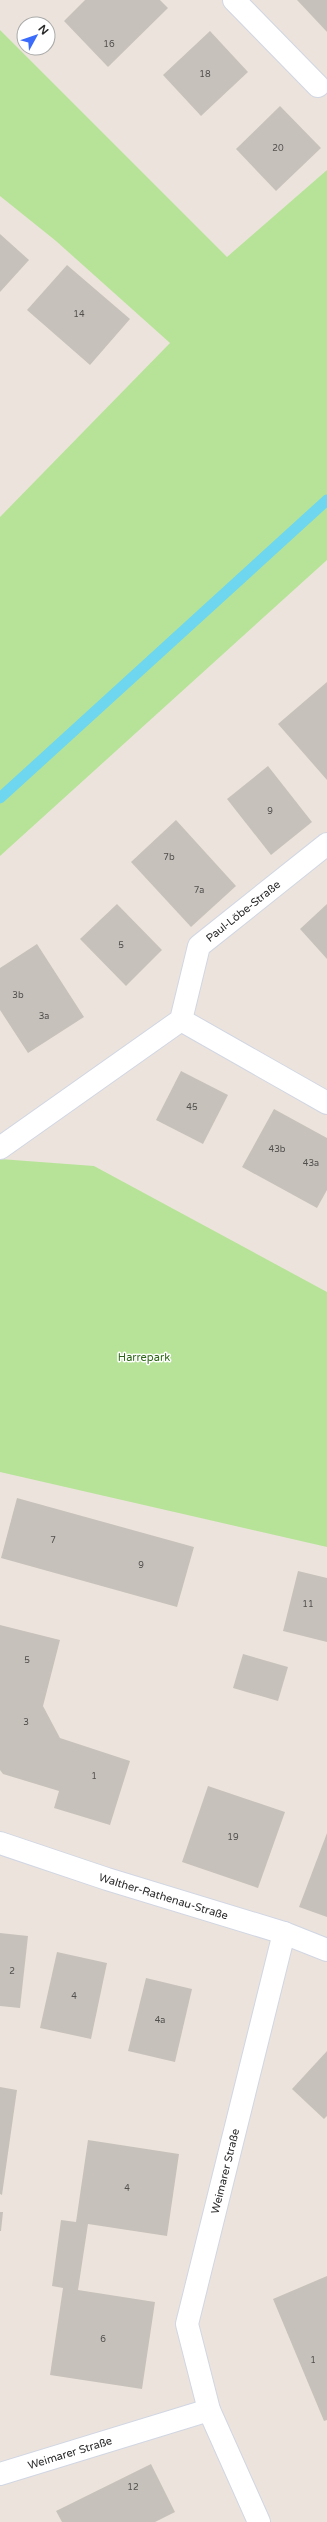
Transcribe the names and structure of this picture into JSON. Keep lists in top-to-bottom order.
{
  "streets": {
    "street": ["Paul-Löbe-Straße", "Walther-Rathenau-Straße", "Weimarer Straße"]
  },
  "crossings": [
    ["Walther-Rathenau-Straße", "Weimarer Straße"]
  ],
  "parks": ["Harrepark"],
  "house_numbers": [
    "16",
    "18",
    "20",
    "14",
    "9",
    "7b",
    "7a",
    "5",
    "3b",
    "3a",
    "45",
    "43b",
    "43a",
    "7",
    "9",
    "11",
    "5",
    "3",
    "1",
    "19",
    "2",
    "4",
    "4a",
    "4",
    "6",
    "1",
    "12"
  ],
  "north": "top right"
}
